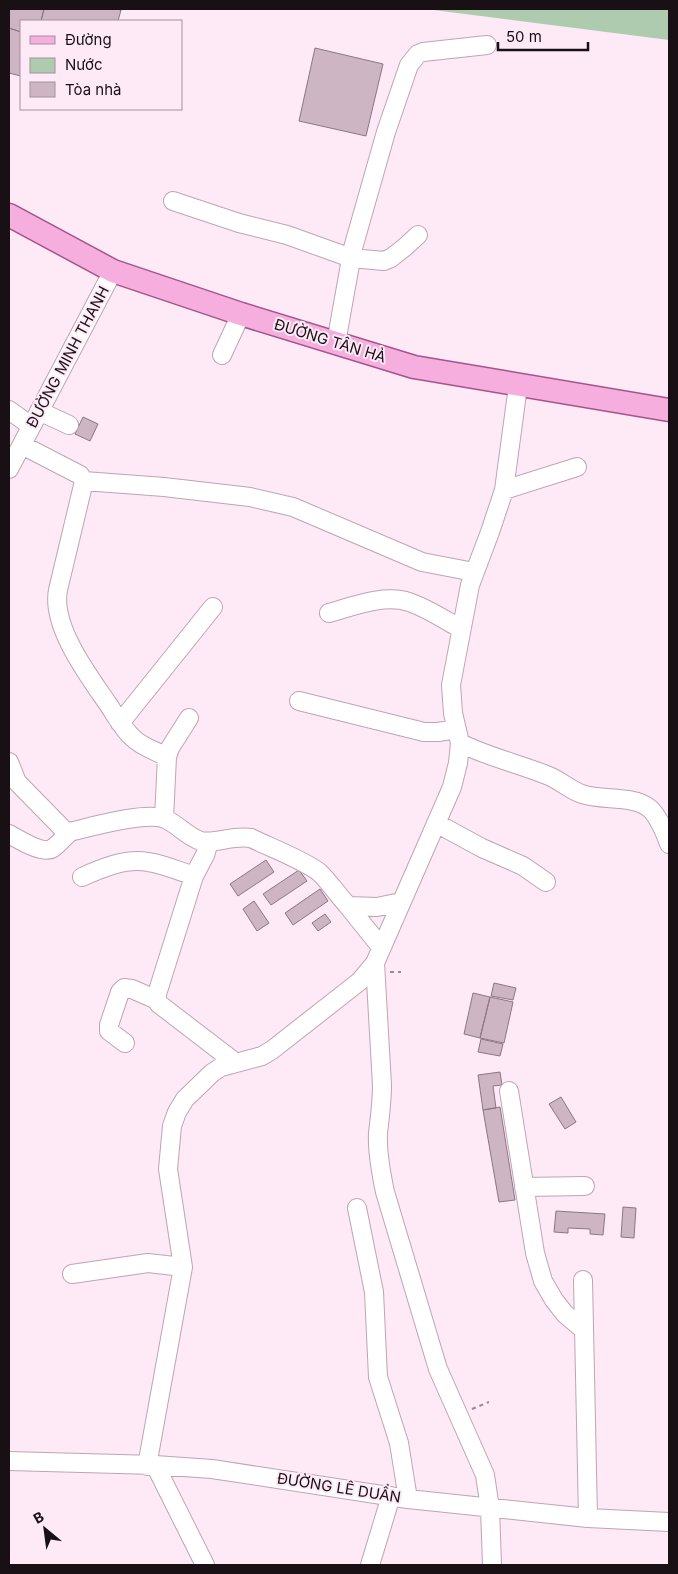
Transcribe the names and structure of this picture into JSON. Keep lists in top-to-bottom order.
{
  "streets": {
    "main road": ["ĐƯỜNG TÂN HÀ"],
    "street": ["ĐƯỜNG MINH THANH", "ĐƯỜNG LÊ DUẨN"]
  },
  "crossings": [
    ["ĐƯỜNG TÂN HÀ", "ĐƯỜNG MINH THANH"]
  ],
  "legend": ["Đường", "Nước", "Tòa nhà"],
  "scale_bar": "50 m",
  "north": "top left"
}
